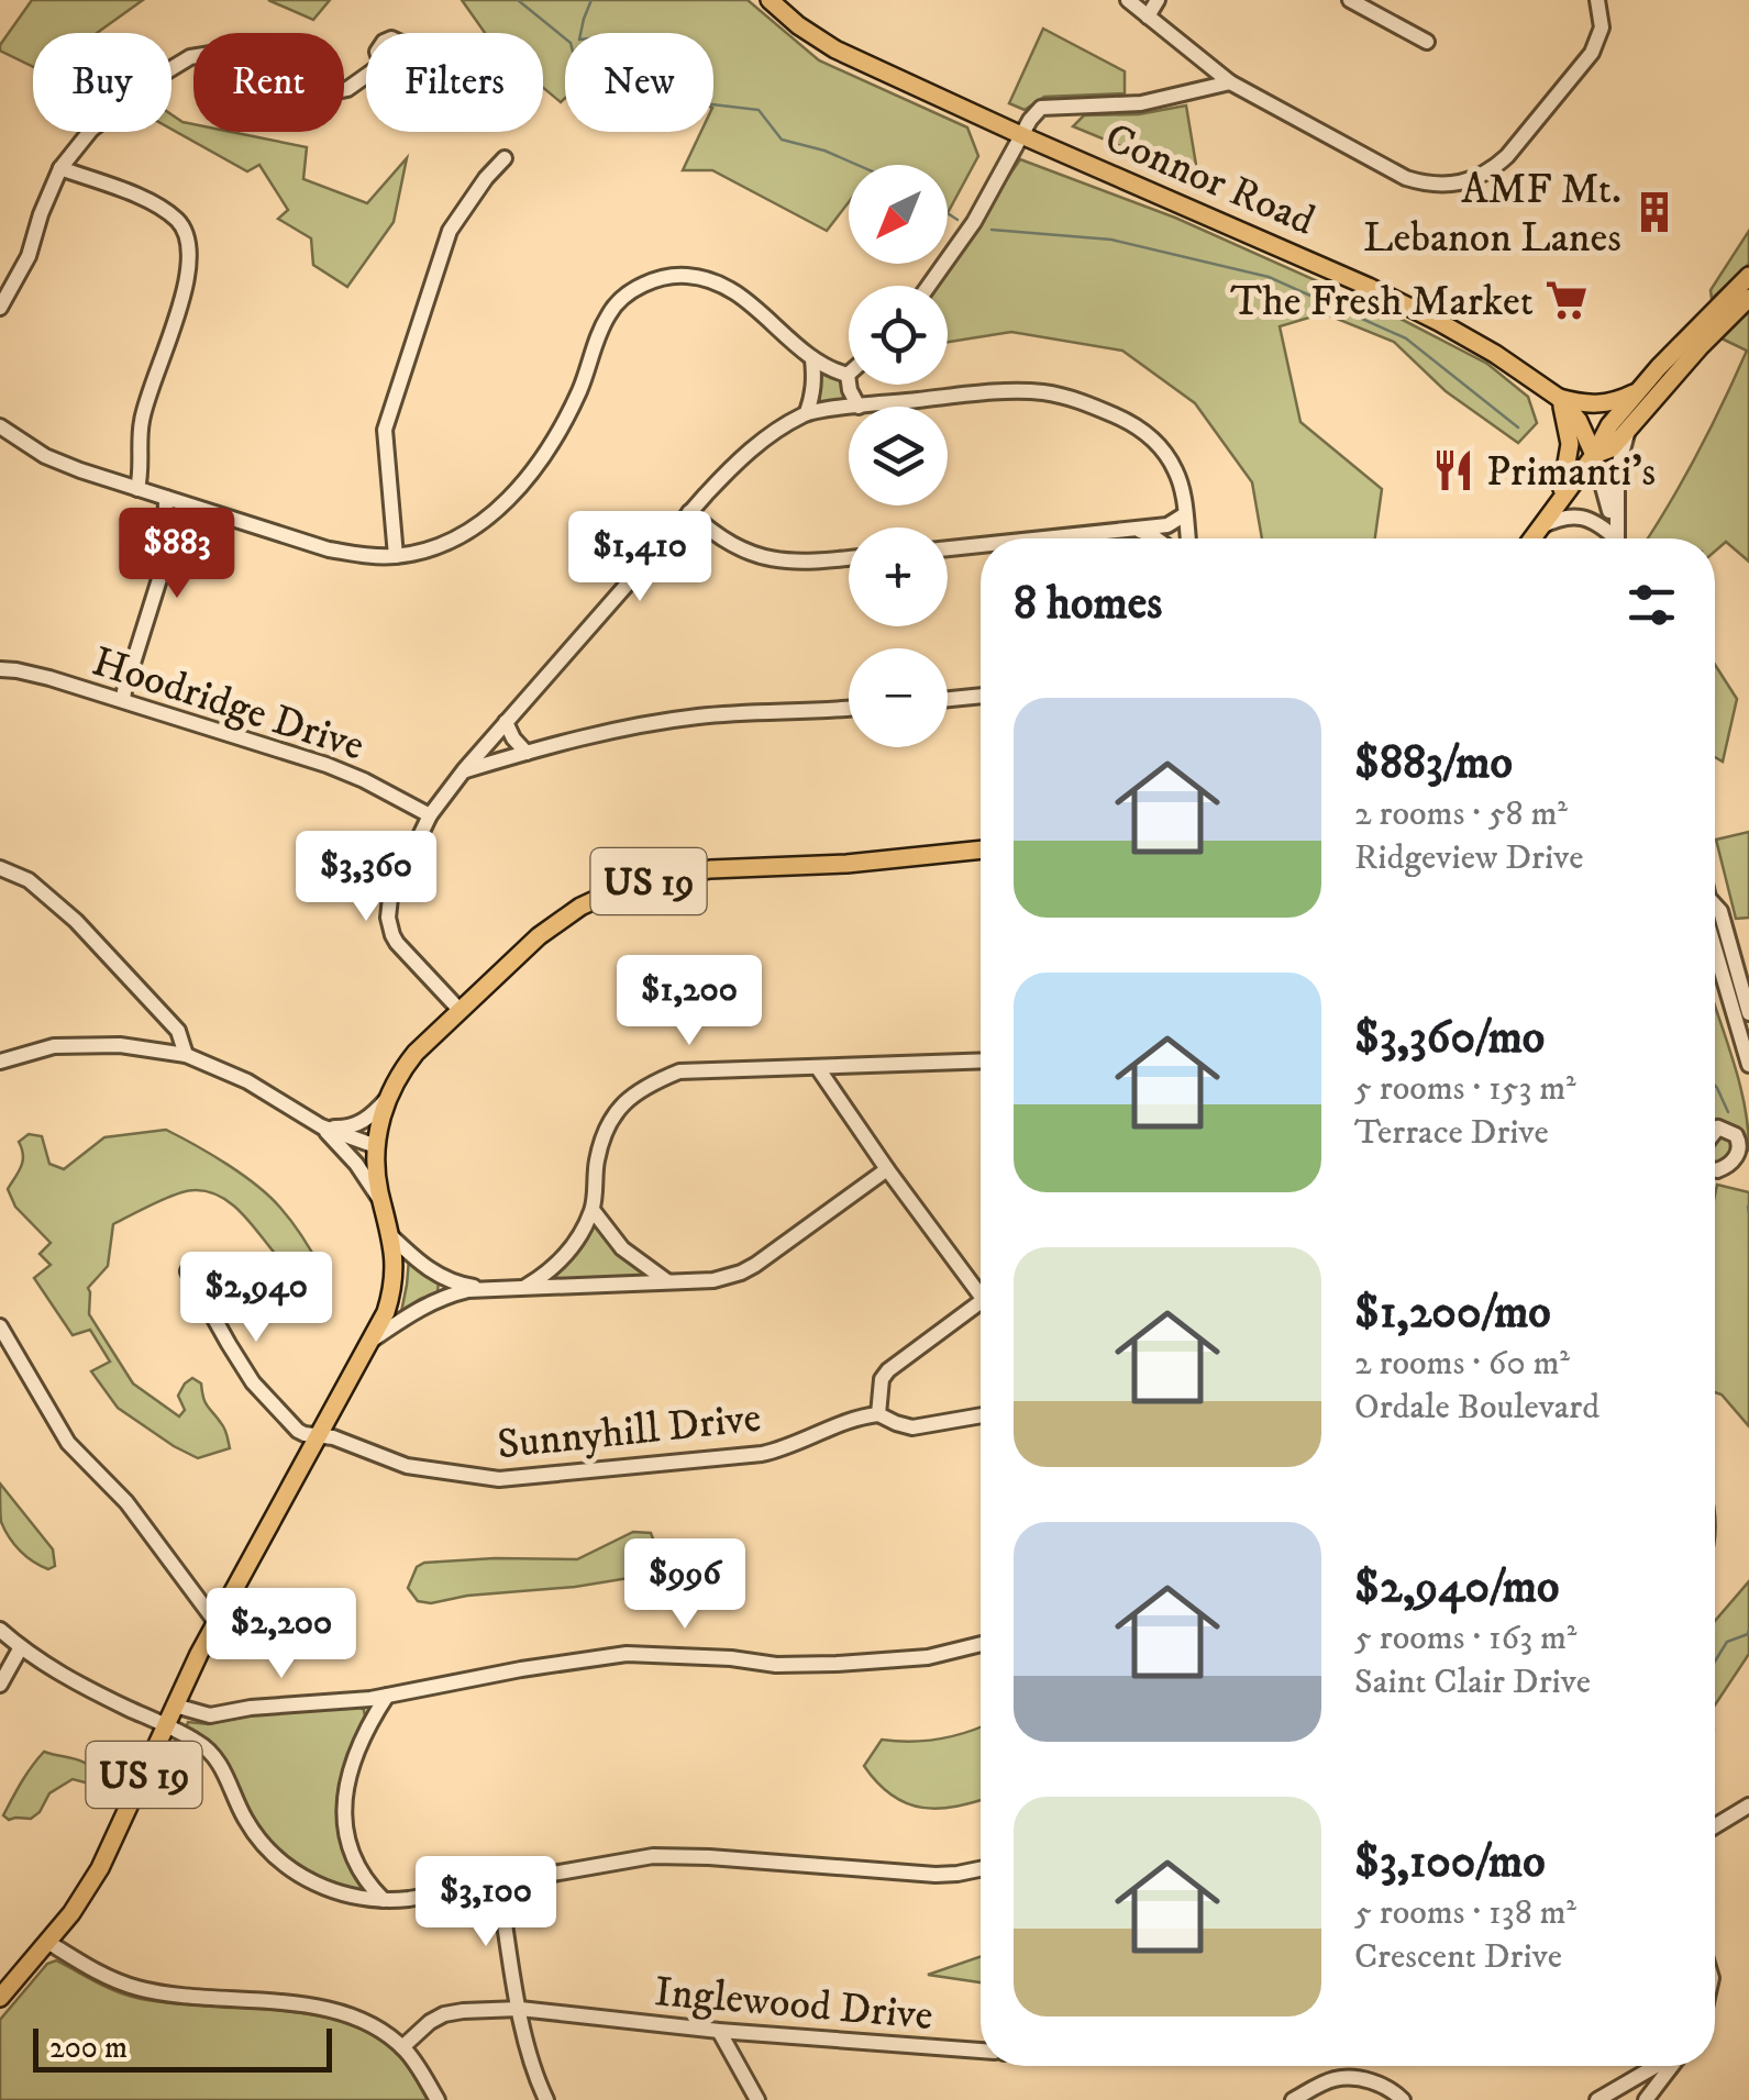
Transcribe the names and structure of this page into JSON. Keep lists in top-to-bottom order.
{
  "streets": {
    "main road": ["Connor Road", "US 19"],
    "street": ["Hoodridge Drive", "Sunnyhill Drive", "Inglewood Drive"]
  },
  "crossings": [
    ["US 19", "Sunnyhill Drive"]
  ],
  "places": {
    "building": ["AMF Mt. Lebanon Lanes"],
    "supermarket": ["The Fresh Market"],
    "restaurant": ["Primanti's"]
  },
  "scale_bar": "200 m",
  "north": "bottom left",
  "page": {
    "chip": [
      "Buy",
      "Rent",
      "Filters",
      "New"
    ],
    "map_buttons": ["+", "−"],
    "price": [
      "$883",
      "$1,410",
      "$3,360",
      "$1,200",
      "$2,940",
      "$996",
      "$2,200",
      "$3,100"
    ],
    "heading": "8 homes",
    "list": [
      {
        "name": "$883/mo",
        "note": "2 rooms · 58 m² · Ridgeview Drive"
      },
      {
        "name": "$3,360/mo",
        "note": "5 rooms · 153 m² · Terrace Drive"
      },
      {
        "name": "$1,200/mo",
        "note": "2 rooms · 60 m² · Ordale Boulevard"
      },
      {
        "name": "$2,940/mo",
        "note": "5 rooms · 163 m² · Saint Clair Drive"
      },
      {
        "name": "$3,100/mo",
        "note": "5 rooms · 138 m² · Crescent Drive"
      }
    ],
    "scale": "200 m"
  }
}
